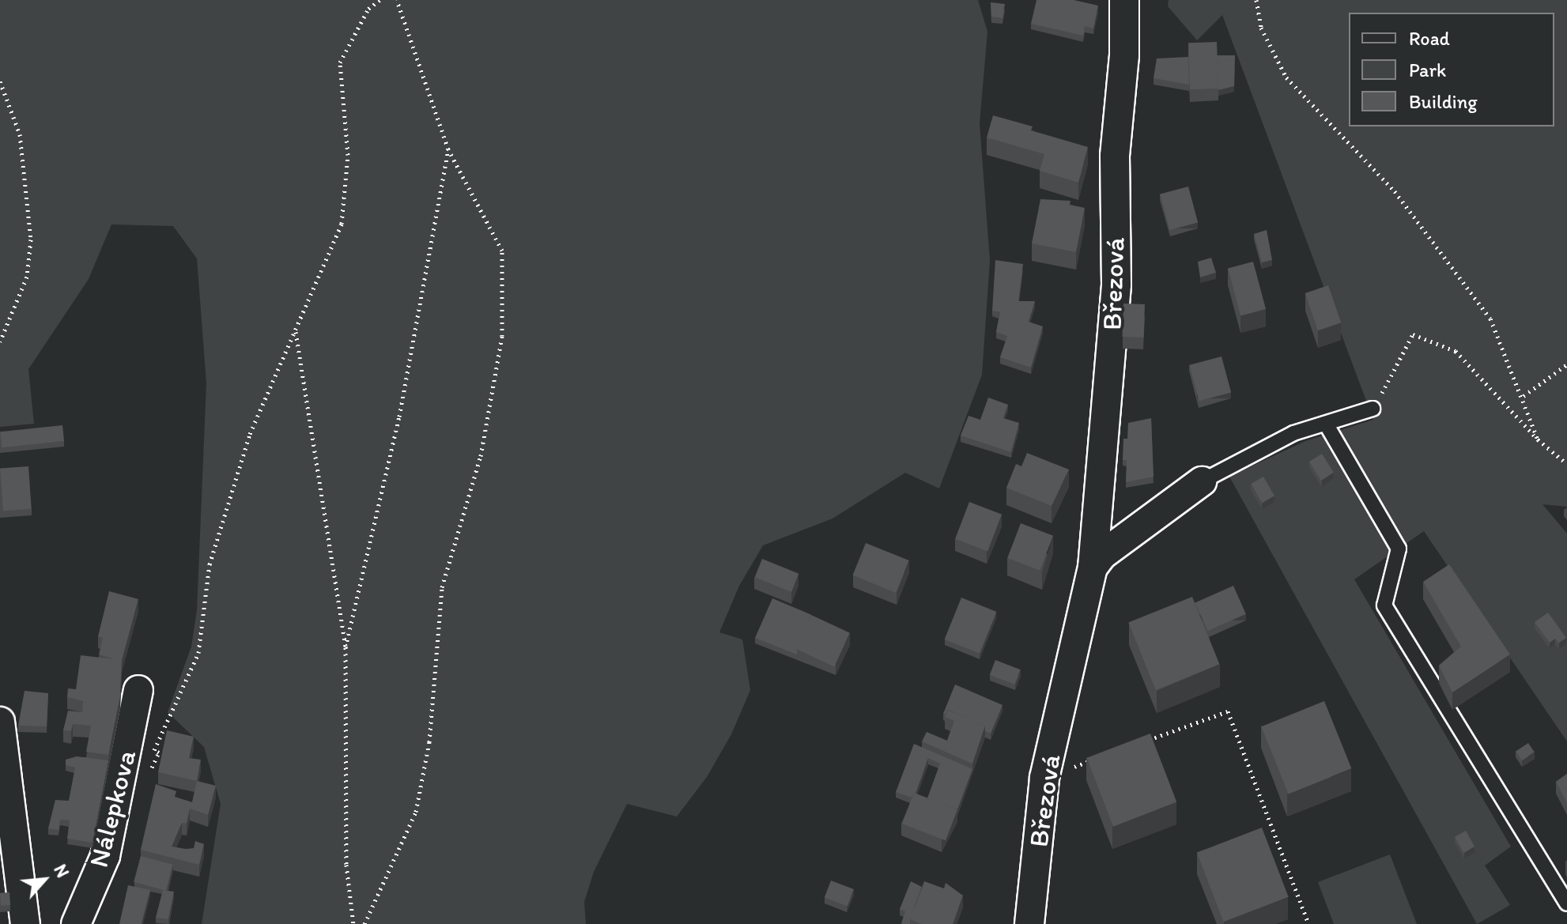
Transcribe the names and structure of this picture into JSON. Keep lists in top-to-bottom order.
{
  "streets": {
    "street": ["Březová", "Nálepkova"]
  },
  "legend": ["Road", "Park", "Building"],
  "north": "top right"
}
